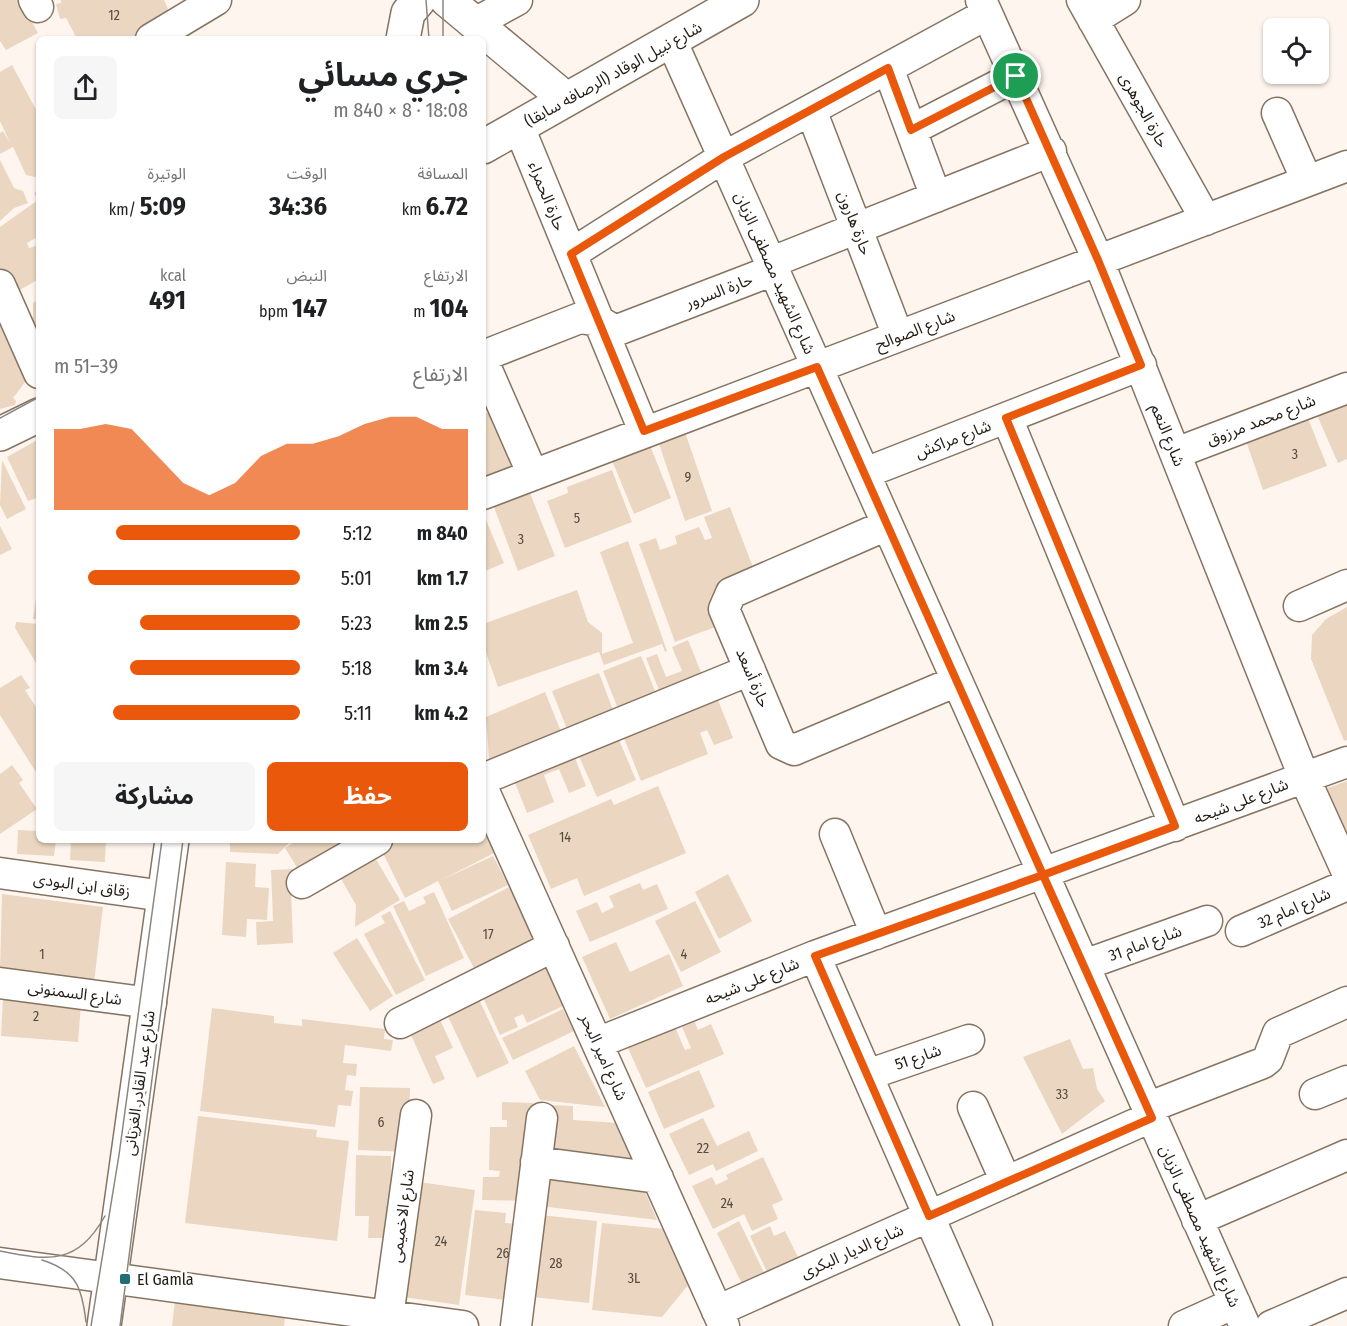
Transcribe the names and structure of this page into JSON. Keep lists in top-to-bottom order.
{
  "streets": {
    "main road": ["شارع نبيل الوقاد (الرصافه سابقا)", "شارع عبد القادر الغريانى"],
    "street": [
      "حارة الجوهرى",
      "حارة الحمراء",
      "حارة هارون",
      "شارع الشهيد مصطفى الزيان",
      "حارة السرور",
      "شارع الصوالح",
      "شارع محمد مرزوق",
      "شارع النعم",
      "شارع مراكش",
      "حارة أسعد",
      "شارع على شيحه",
      "زقاق ابن البودى",
      "شارع امام 32",
      "شارع امام 31",
      "شارع السمنونى",
      "شارع امير البحر",
      "شارع 51",
      "شارع الاخميمى",
      "شارع الديار البكرى"
    ]
  },
  "crossings": [
    ["شارع نبيل الوقاد (الرصافه سابقا)", "حارة الحمراء"],
    ["شارع نبيل الوقاد (الرصافه سابقا)", "شارع الشهيد مصطفى الزيان"],
    ["حارة الجوهرى", "شارع الصوالح"],
    ["حارة الحمراء", "حارة السرور"],
    ["حارة الحمراء", "شارع الصوالح"],
    ["حارة هارون", "حارة السرور"],
    ["حارة هارون", "شارع الصوالح"],
    ["شارع الشهيد مصطفى الزيان", "حارة السرور"],
    ["شارع الشهيد مصطفى الزيان", "شارع الصوالح"],
    ["شارع الشهيد مصطفى الزيان", "شارع مراكش"],
    ["شارع الشهيد مصطفى الزيان", "حارة أسعد"],
    ["شارع الشهيد مصطفى الزيان", "شارع على شيحه"],
    ["شارع الشهيد مصطفى الزيان", "شارع امام 31"],
    ["شارع الشهيد مصطفى الزيان", "شارع الديار البكرى"],
    ["حارة السرور", "شارع النعم"],
    ["شارع الصوالح", "شارع النعم"],
    ["شارع محمد مرزوق", "شارع النعم"],
    ["شارع النعم", "شارع مراكش"],
    ["شارع النعم", "شارع على شيحه"],
    ["شارع على شيحه", "شارع امير البحر"],
    ["زقاق ابن البودى", "شارع عبد القادر الغريانى"],
    ["شارع السمنونى", "شارع عبد القادر الغريانى"],
    ["شارع امير البحر", "شارع الديار البكرى"]
  ],
  "places": {
    "transit": ["El Gamla"]
  },
  "house_numbers": [
    "12",
    "3",
    "9",
    "5",
    "3",
    "14",
    "17",
    "1",
    "4",
    "2",
    "33",
    "6",
    "22",
    "24",
    "24",
    "26",
    "28",
    "3L"
  ],
  "page": {
    "heading": ["جري مسائي", "18:08 · 8 × 840 m"],
    "stats": [
      ["المسافة", "6.72 km"],
      ["الوقت", "34:36"],
      ["الوتيرة", "5:09 /km"],
      ["الارتفاع", "104 m"],
      ["النبض", "147 bpm"],
      ["kcal", "491"]
    ],
    "chart": ["الارتفاع", "39–51 m"],
    "list": [
      {
        "name": "840 m",
        "note": "5:12"
      },
      {
        "name": "1.7 km",
        "note": "5:01"
      },
      {
        "name": "2.5 km",
        "note": "5:23"
      },
      {
        "name": "3.4 km",
        "note": "5:18"
      },
      {
        "name": "4.2 km",
        "note": "5:11"
      }
    ],
    "buttons": ["حفظ", "مشاركة"]
  }
}
